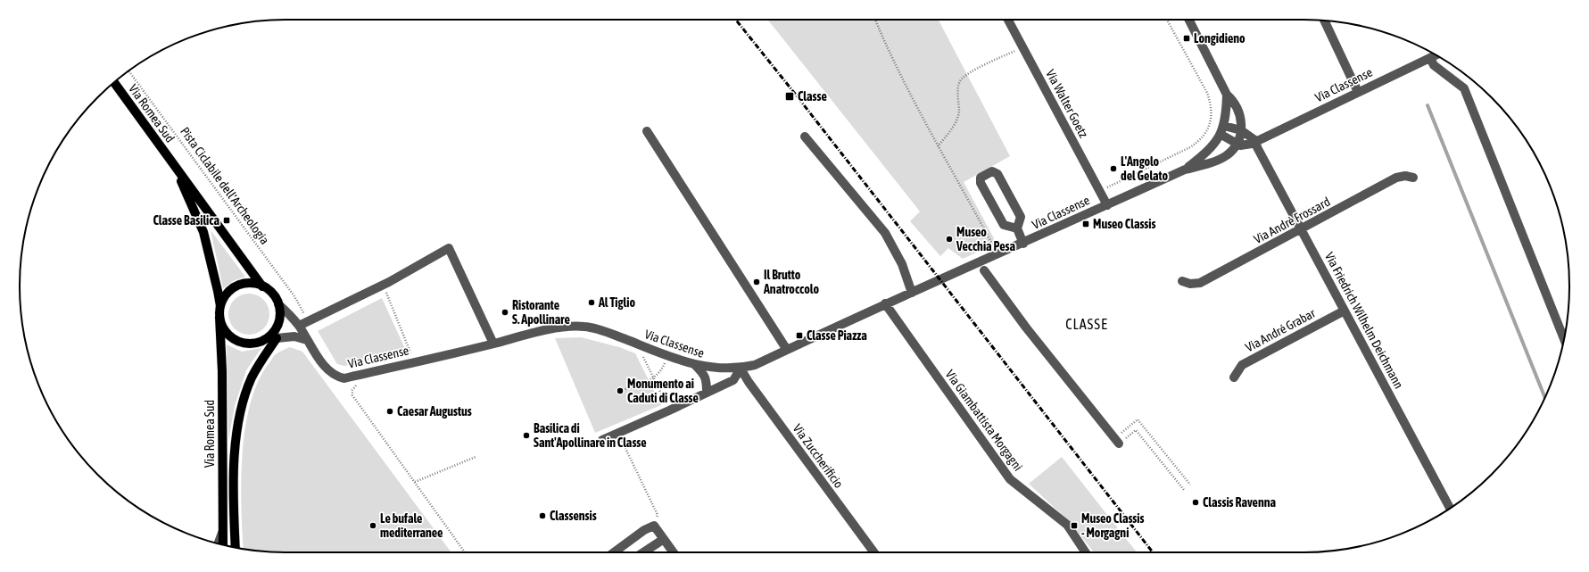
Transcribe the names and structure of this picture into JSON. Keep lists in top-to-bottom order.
{
  "streets": {
    "main road": ["Via Romea Sud"],
    "street": [
      "Via Classense",
      "Via Walter Goetz",
      "Via Andrè Frossard",
      "Via Friedrich Wilhelm Deichmann",
      "Via André Grabar",
      "Via Giambattista Morgagni",
      "Via Zuccherificio"
    ],
    "path": ["Pista Ciclabile dell'Archeologia"]
  },
  "crossings": [
    ["Via Classense", "Via Walter Goetz"],
    ["Via Classense", "Via Romea Sud"],
    ["Via Classense", "Via Friedrich Wilhelm Deichmann"],
    ["Via Classense", "Via Giambattista Morgagni"],
    ["Via Classense", "Via Zuccherificio"],
    ["Via Andrè Frossard", "Via Friedrich Wilhelm Deichmann"],
    ["Via Friedrich Wilhelm Deichmann", "Via André Grabar"]
  ],
  "districts": ["CLASSE"],
  "places": {
    "transit": [
      "Longidieno",
      "Classe",
      "Classe Basilica",
      "Museo Classis",
      "Classe Piazza",
      "Museo Classis - Morgagni"
    ],
    "other": [
      "L'Angolo del Gelato",
      "Museo Vecchia Pesa",
      "Il Brutto Anatroccolo",
      "Al Tiglio",
      "Ristorante S. Apollinare",
      "Monumento ai Caduti di Classe",
      "Caesar Augustus",
      "Basilica di Sant'Apollinare in Classe",
      "Classis Ravenna",
      "Classensis",
      "Le bufale mediterranee"
    ]
  }
}
